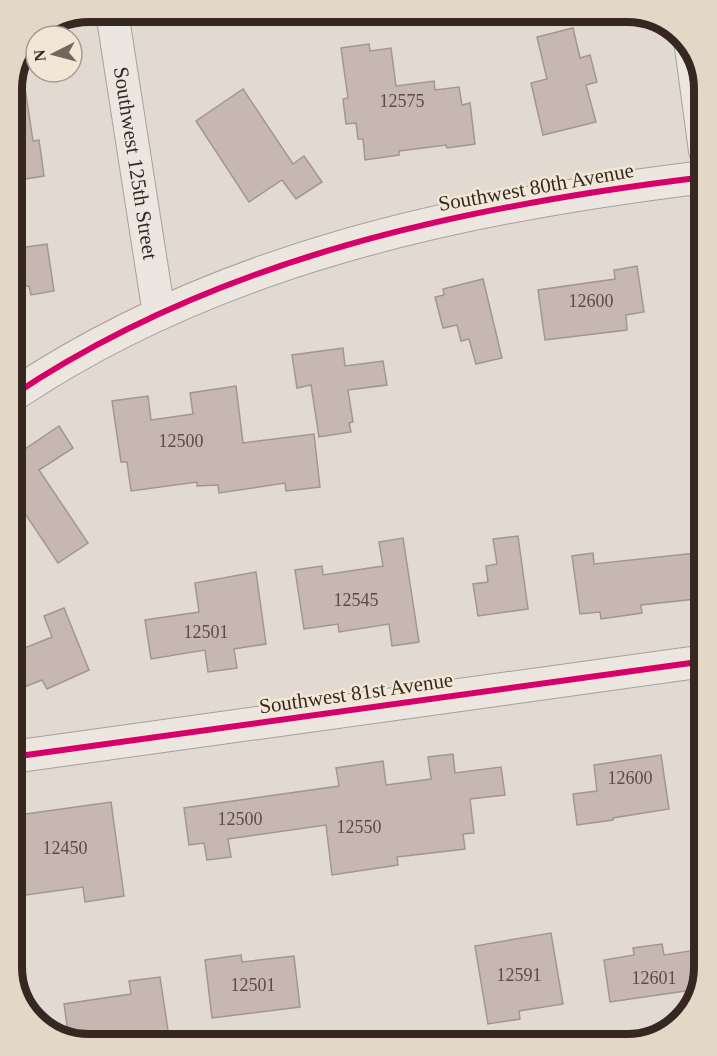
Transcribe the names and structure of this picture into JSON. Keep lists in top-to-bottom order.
{
  "streets": {
    "street": ["Southwest 125th Street", "Southwest 80th Avenue", "Southwest 81st Avenue"]
  },
  "crossings": [
    ["Southwest 125th Street", "Southwest 80th Avenue"]
  ],
  "house_numbers": [
    "12575",
    "12600",
    "12500",
    "12545",
    "12501",
    "12600",
    "12500",
    "12550",
    "12450",
    "12591",
    "12601",
    "12501"
  ],
  "north": "left"
}
